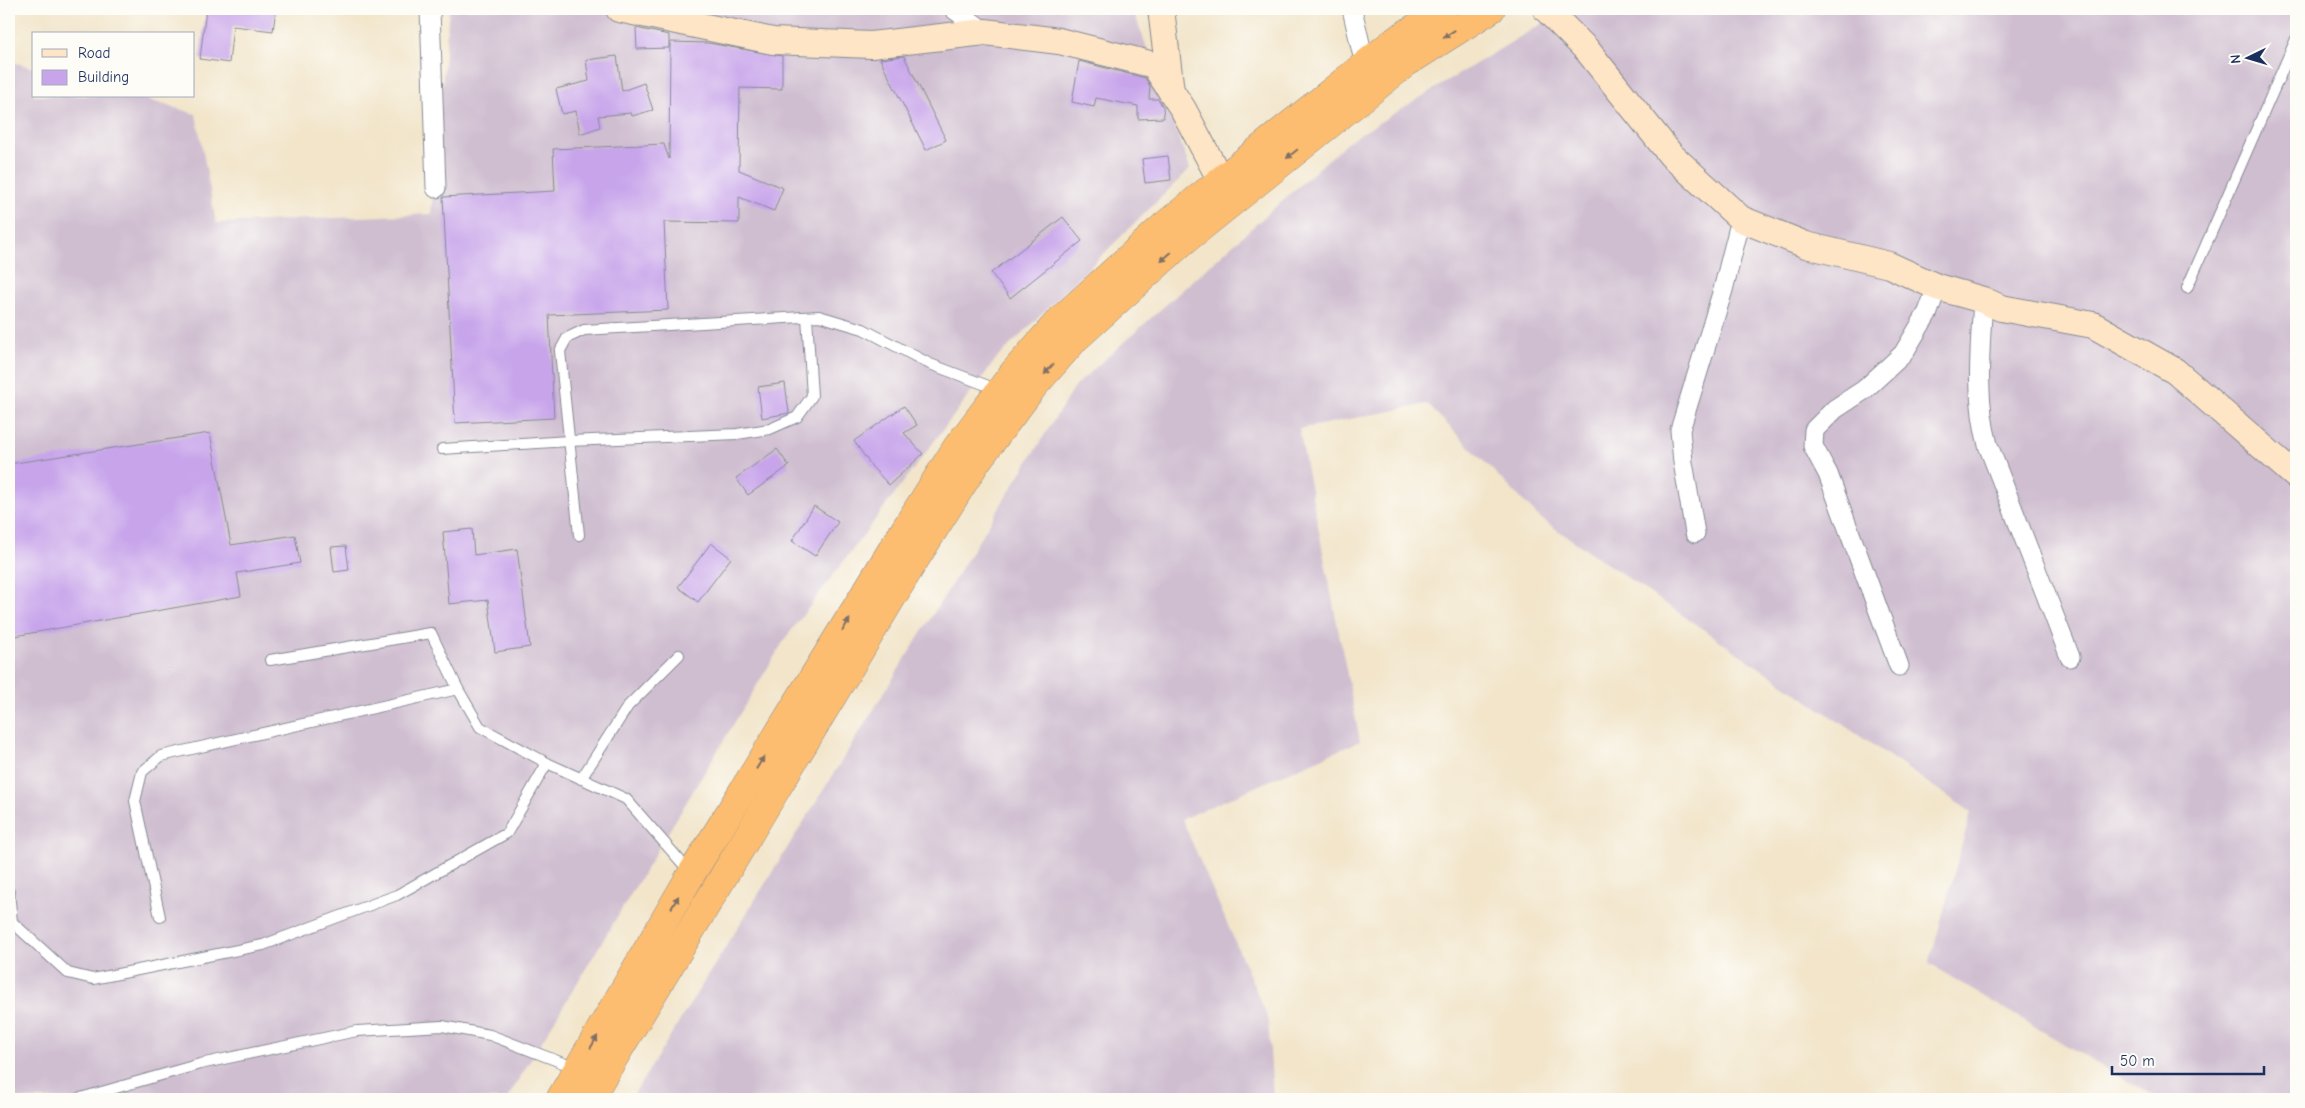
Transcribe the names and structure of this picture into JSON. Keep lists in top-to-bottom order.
{
  "legend": ["Road", "Building"],
  "scale_bar": "50 m",
  "north": "left"
}
